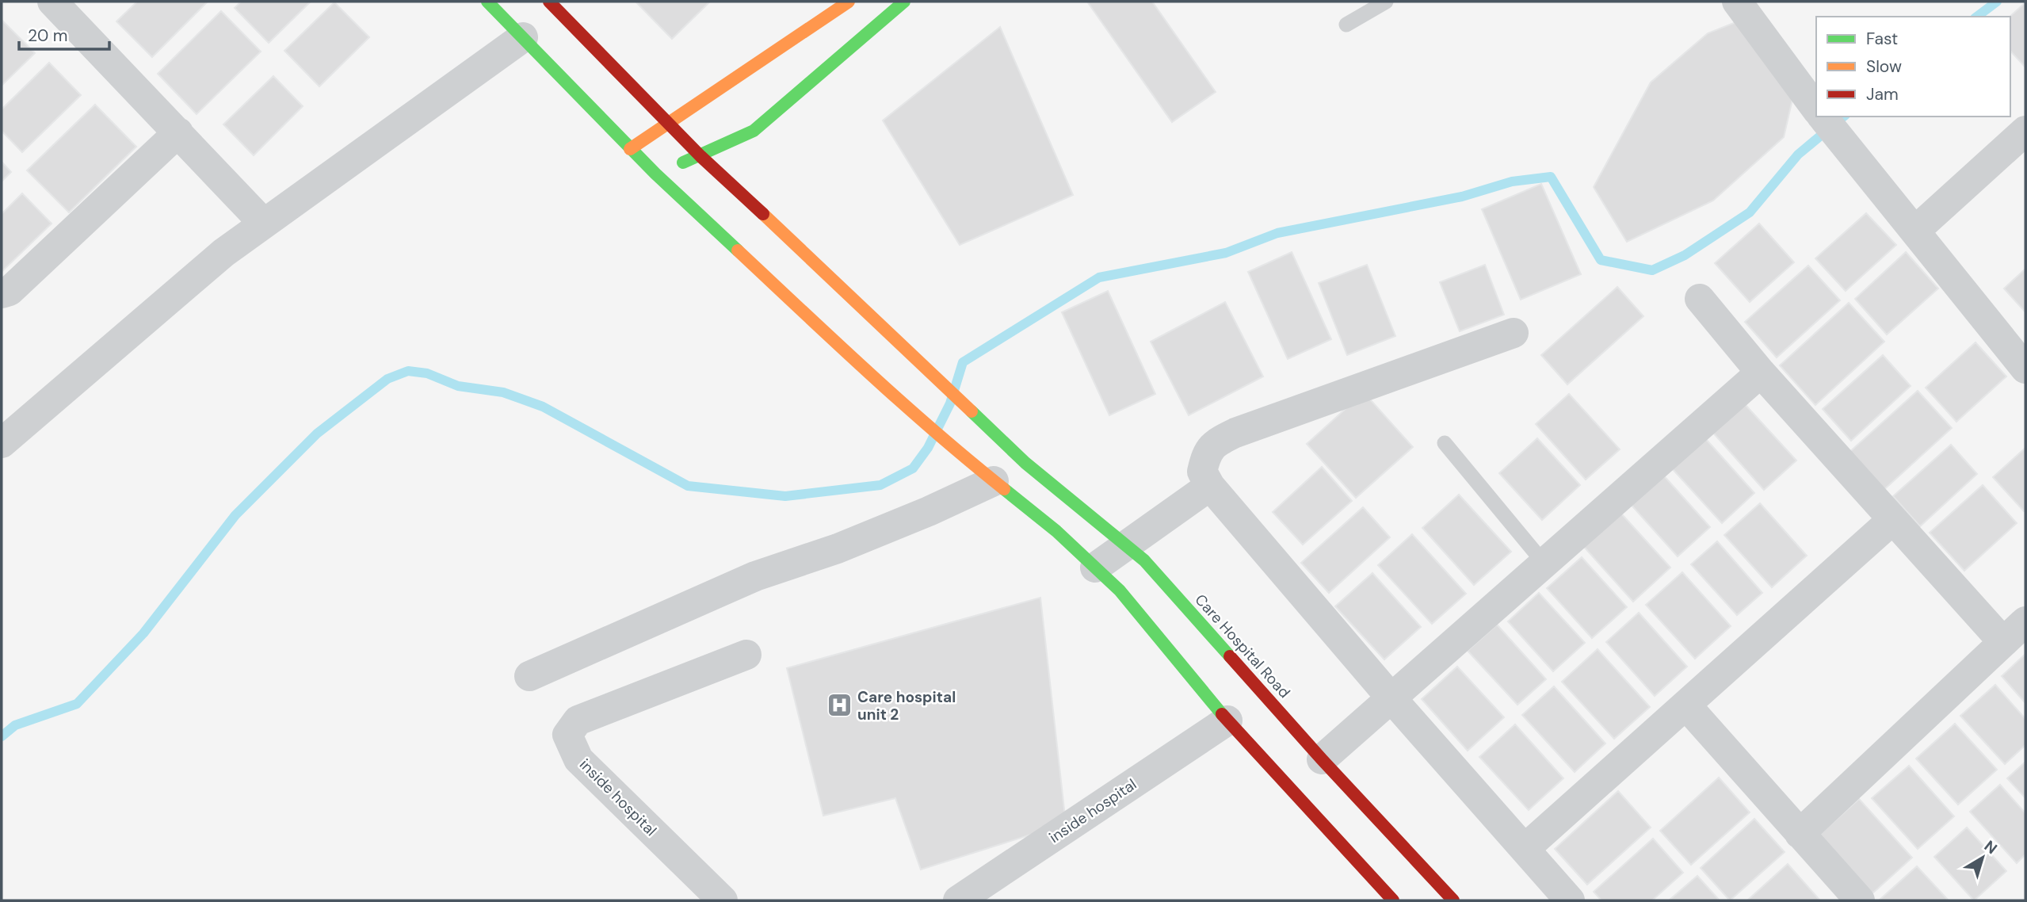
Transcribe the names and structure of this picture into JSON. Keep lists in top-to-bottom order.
{
  "streets": {
    "street": ["Care Hospital Road", "inside hospital"]
  },
  "places": {
    "hospital": ["Care hospital unit 2"]
  },
  "legend": ["Fast", "Slow", "Jam"],
  "scale_bar": "20 m",
  "north": "top right"
}
